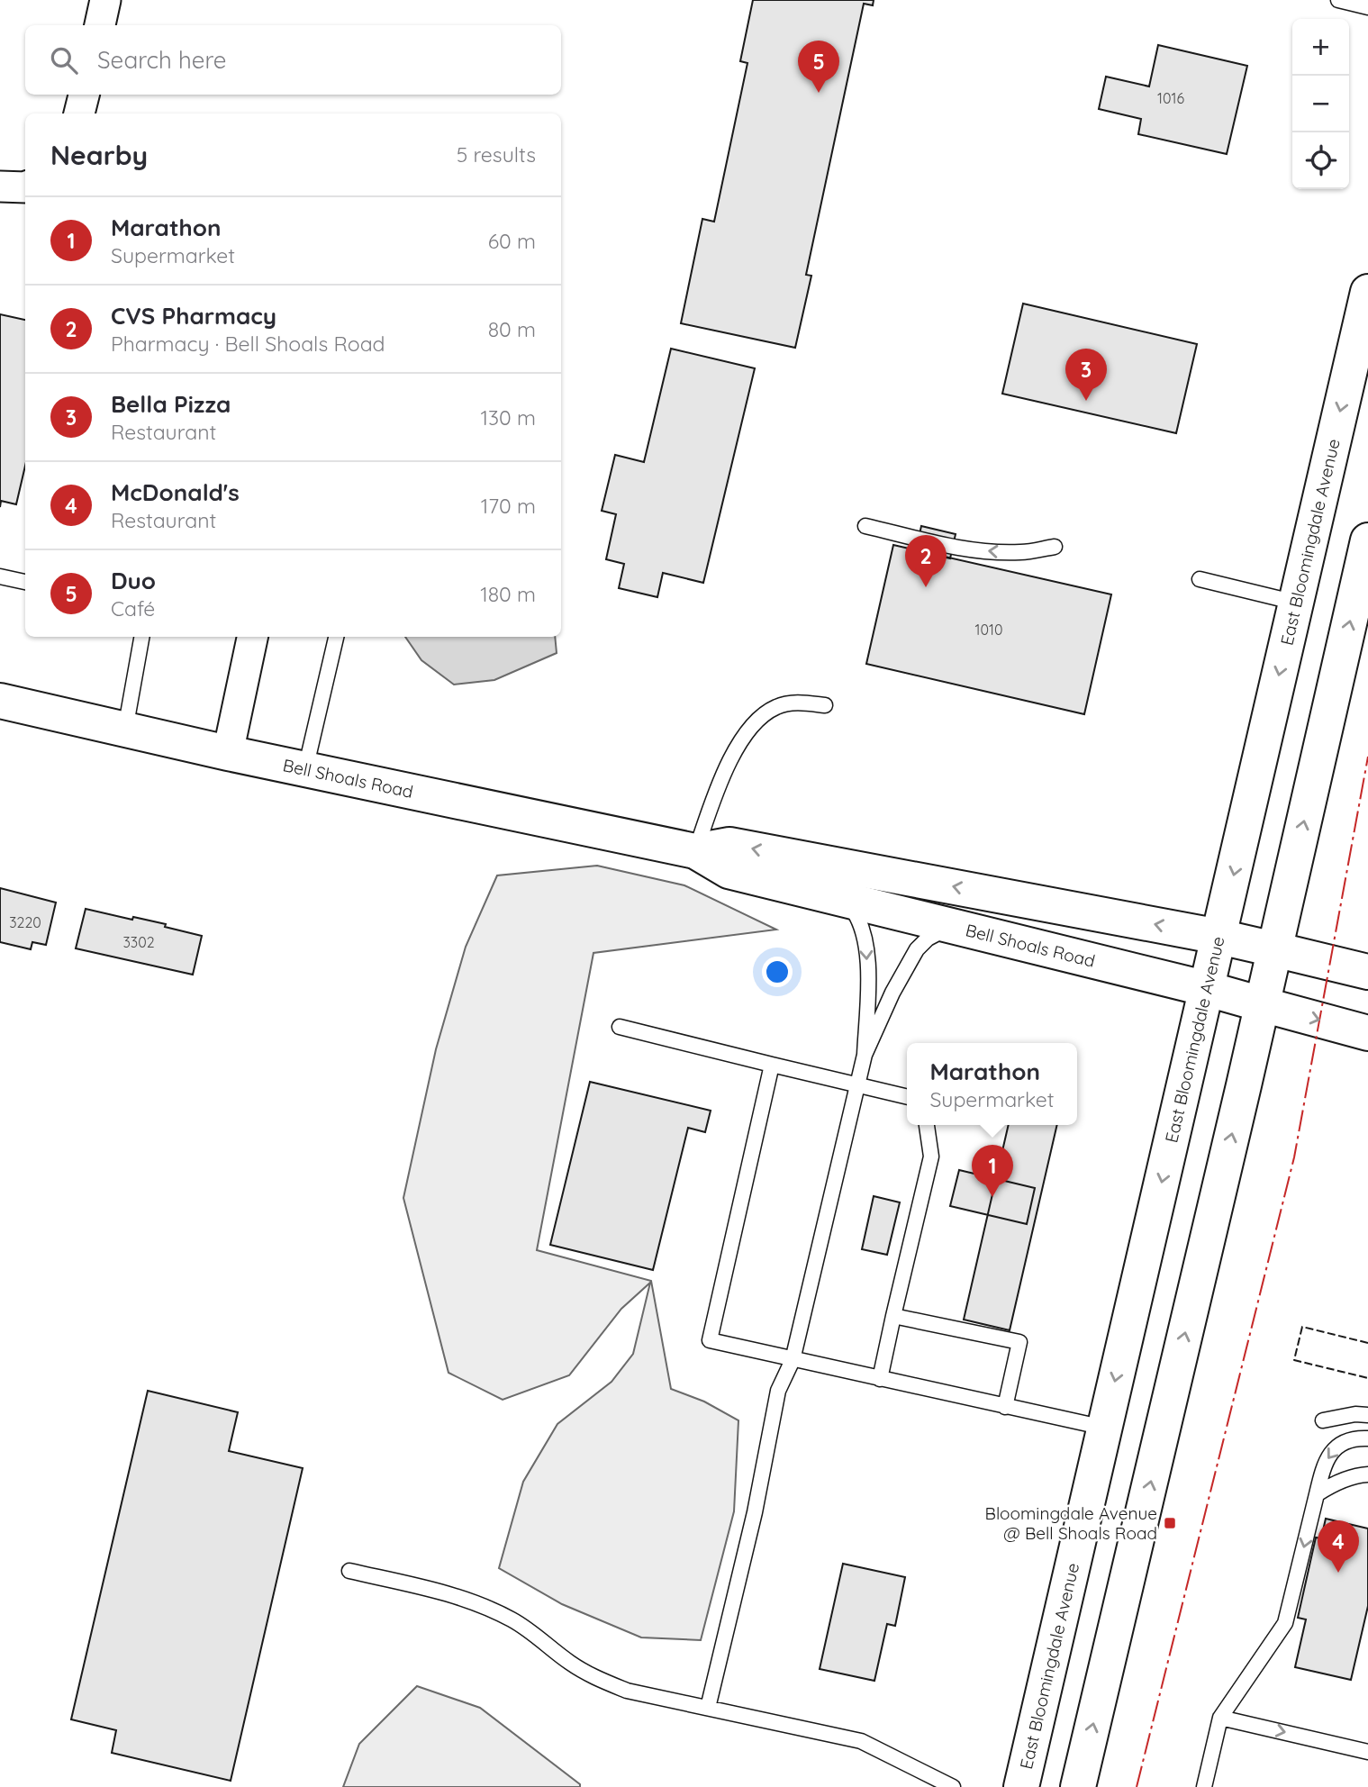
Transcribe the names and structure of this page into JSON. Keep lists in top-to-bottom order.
{
  "streets": {
    "main road": ["East Bloomingdale Avenue", "Bell Shoals Road"]
  },
  "crossings": [
    ["East Bloomingdale Avenue", "Bell Shoals Road"]
  ],
  "places": {
    "transit": ["Bloomingdale Avenue @ Bell Shoals Road"]
  },
  "house_numbers": [
    "1016",
    "1010",
    "3220",
    "3302"
  ],
  "page": {
    "map_buttons": ["+", "−"],
    "search": "Search here",
    "pins": [
      "5",
      "3",
      "2",
      "1",
      "4"
    ],
    "heading": ["Nearby", "5 results"],
    "list": [
      {
        "mark": "1",
        "name": "Marathon",
        "note": "Supermarket",
        "value": "60 m"
      },
      {
        "mark": "2",
        "name": "CVS Pharmacy",
        "note": "Pharmacy · Bell Shoals Road",
        "value": "80 m"
      },
      {
        "mark": "3",
        "name": "Bella Pizza",
        "note": "Restaurant",
        "value": "130 m"
      },
      {
        "mark": "4",
        "name": "McDonald's",
        "note": "Restaurant",
        "value": "170 m"
      },
      {
        "mark": "5",
        "name": "Duo",
        "note": "Café",
        "value": "180 m"
      }
    ],
    "popup": ["Marathon", "Supermarket"]
  }
}
